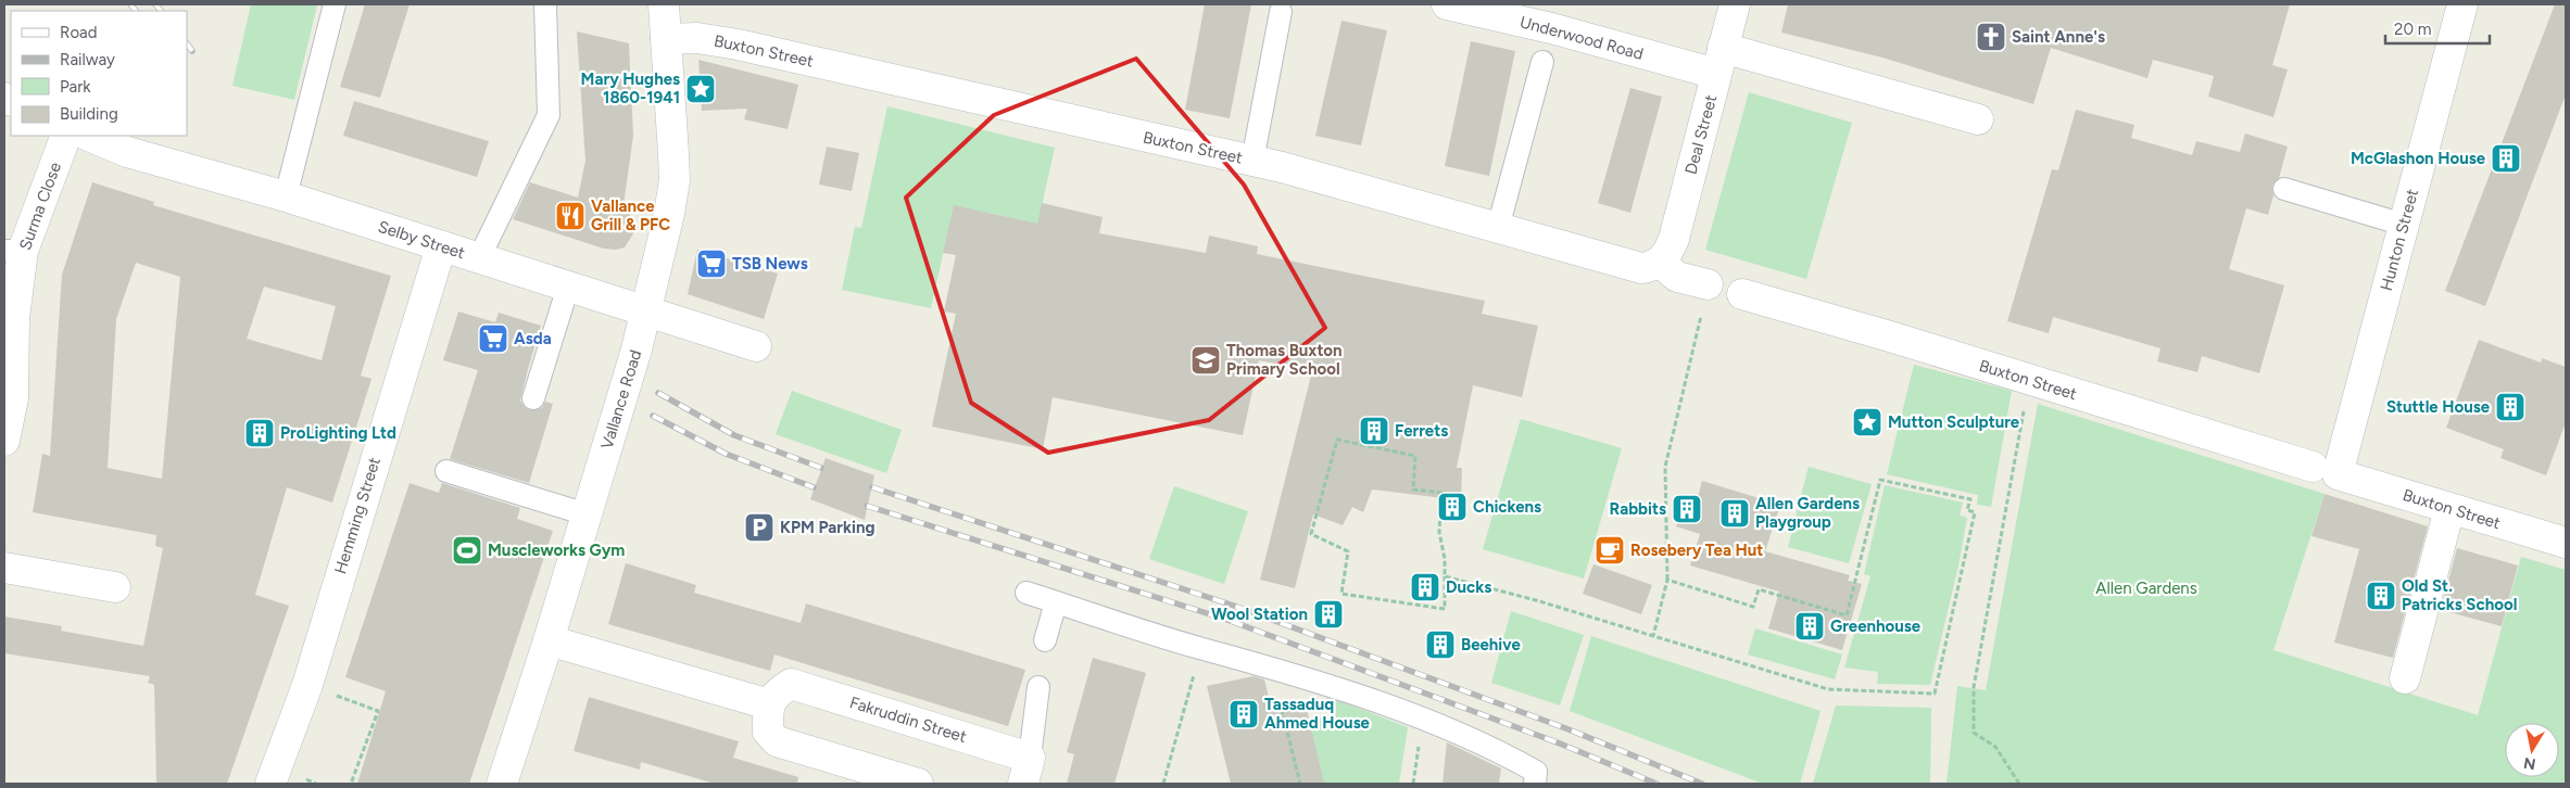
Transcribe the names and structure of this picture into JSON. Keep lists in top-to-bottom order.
{
  "streets": {
    "street": [
      "Underwood Road",
      "Buxton Street",
      "Deal Street",
      "Surma Close",
      "Selby Street",
      "Hunton Street",
      "Vallance Road",
      "Hemming Street",
      "Fakruddin Street"
    ]
  },
  "crossings": [
    ["Underwood Road", "Deal Street"],
    ["Buxton Street", "Deal Street"],
    ["Buxton Street", "Hunton Street"],
    ["Buxton Street", "Vallance Road"],
    ["Selby Street", "Vallance Road"],
    ["Selby Street", "Hemming Street"]
  ],
  "parks": ["Allen Gardens"],
  "places": {
    "church": ["Saint Anne's"],
    "place": ["Mary Hughes 1860-1941", "Mutton Sculpture"],
    "building": [
      "McGlashon House",
      "Stuttle House",
      "Ferrets",
      "ProLighting Ltd",
      "Chickens",
      "Rabbits",
      "Allen Gardens Playgroup",
      "Ducks",
      "Old St. Patricks School",
      "Wool Station",
      "Greenhouse",
      "Beehive",
      "Tassaduq Ahmed House"
    ],
    "restaurant": ["Vallance Grill & PFC"],
    "supermarket": ["TSB News", "Asda"],
    "school or university": ["Thomas Buxton Primary School"],
    "parking": ["KPM Parking"],
    "sports": ["Muscleworks Gym"],
    "cafe": ["Rosebery Tea Hut"]
  },
  "legend": [
    "Road",
    "Railway",
    "Park",
    "Building"
  ],
  "scale_bar": "20 m",
  "north": "bottom"
}
